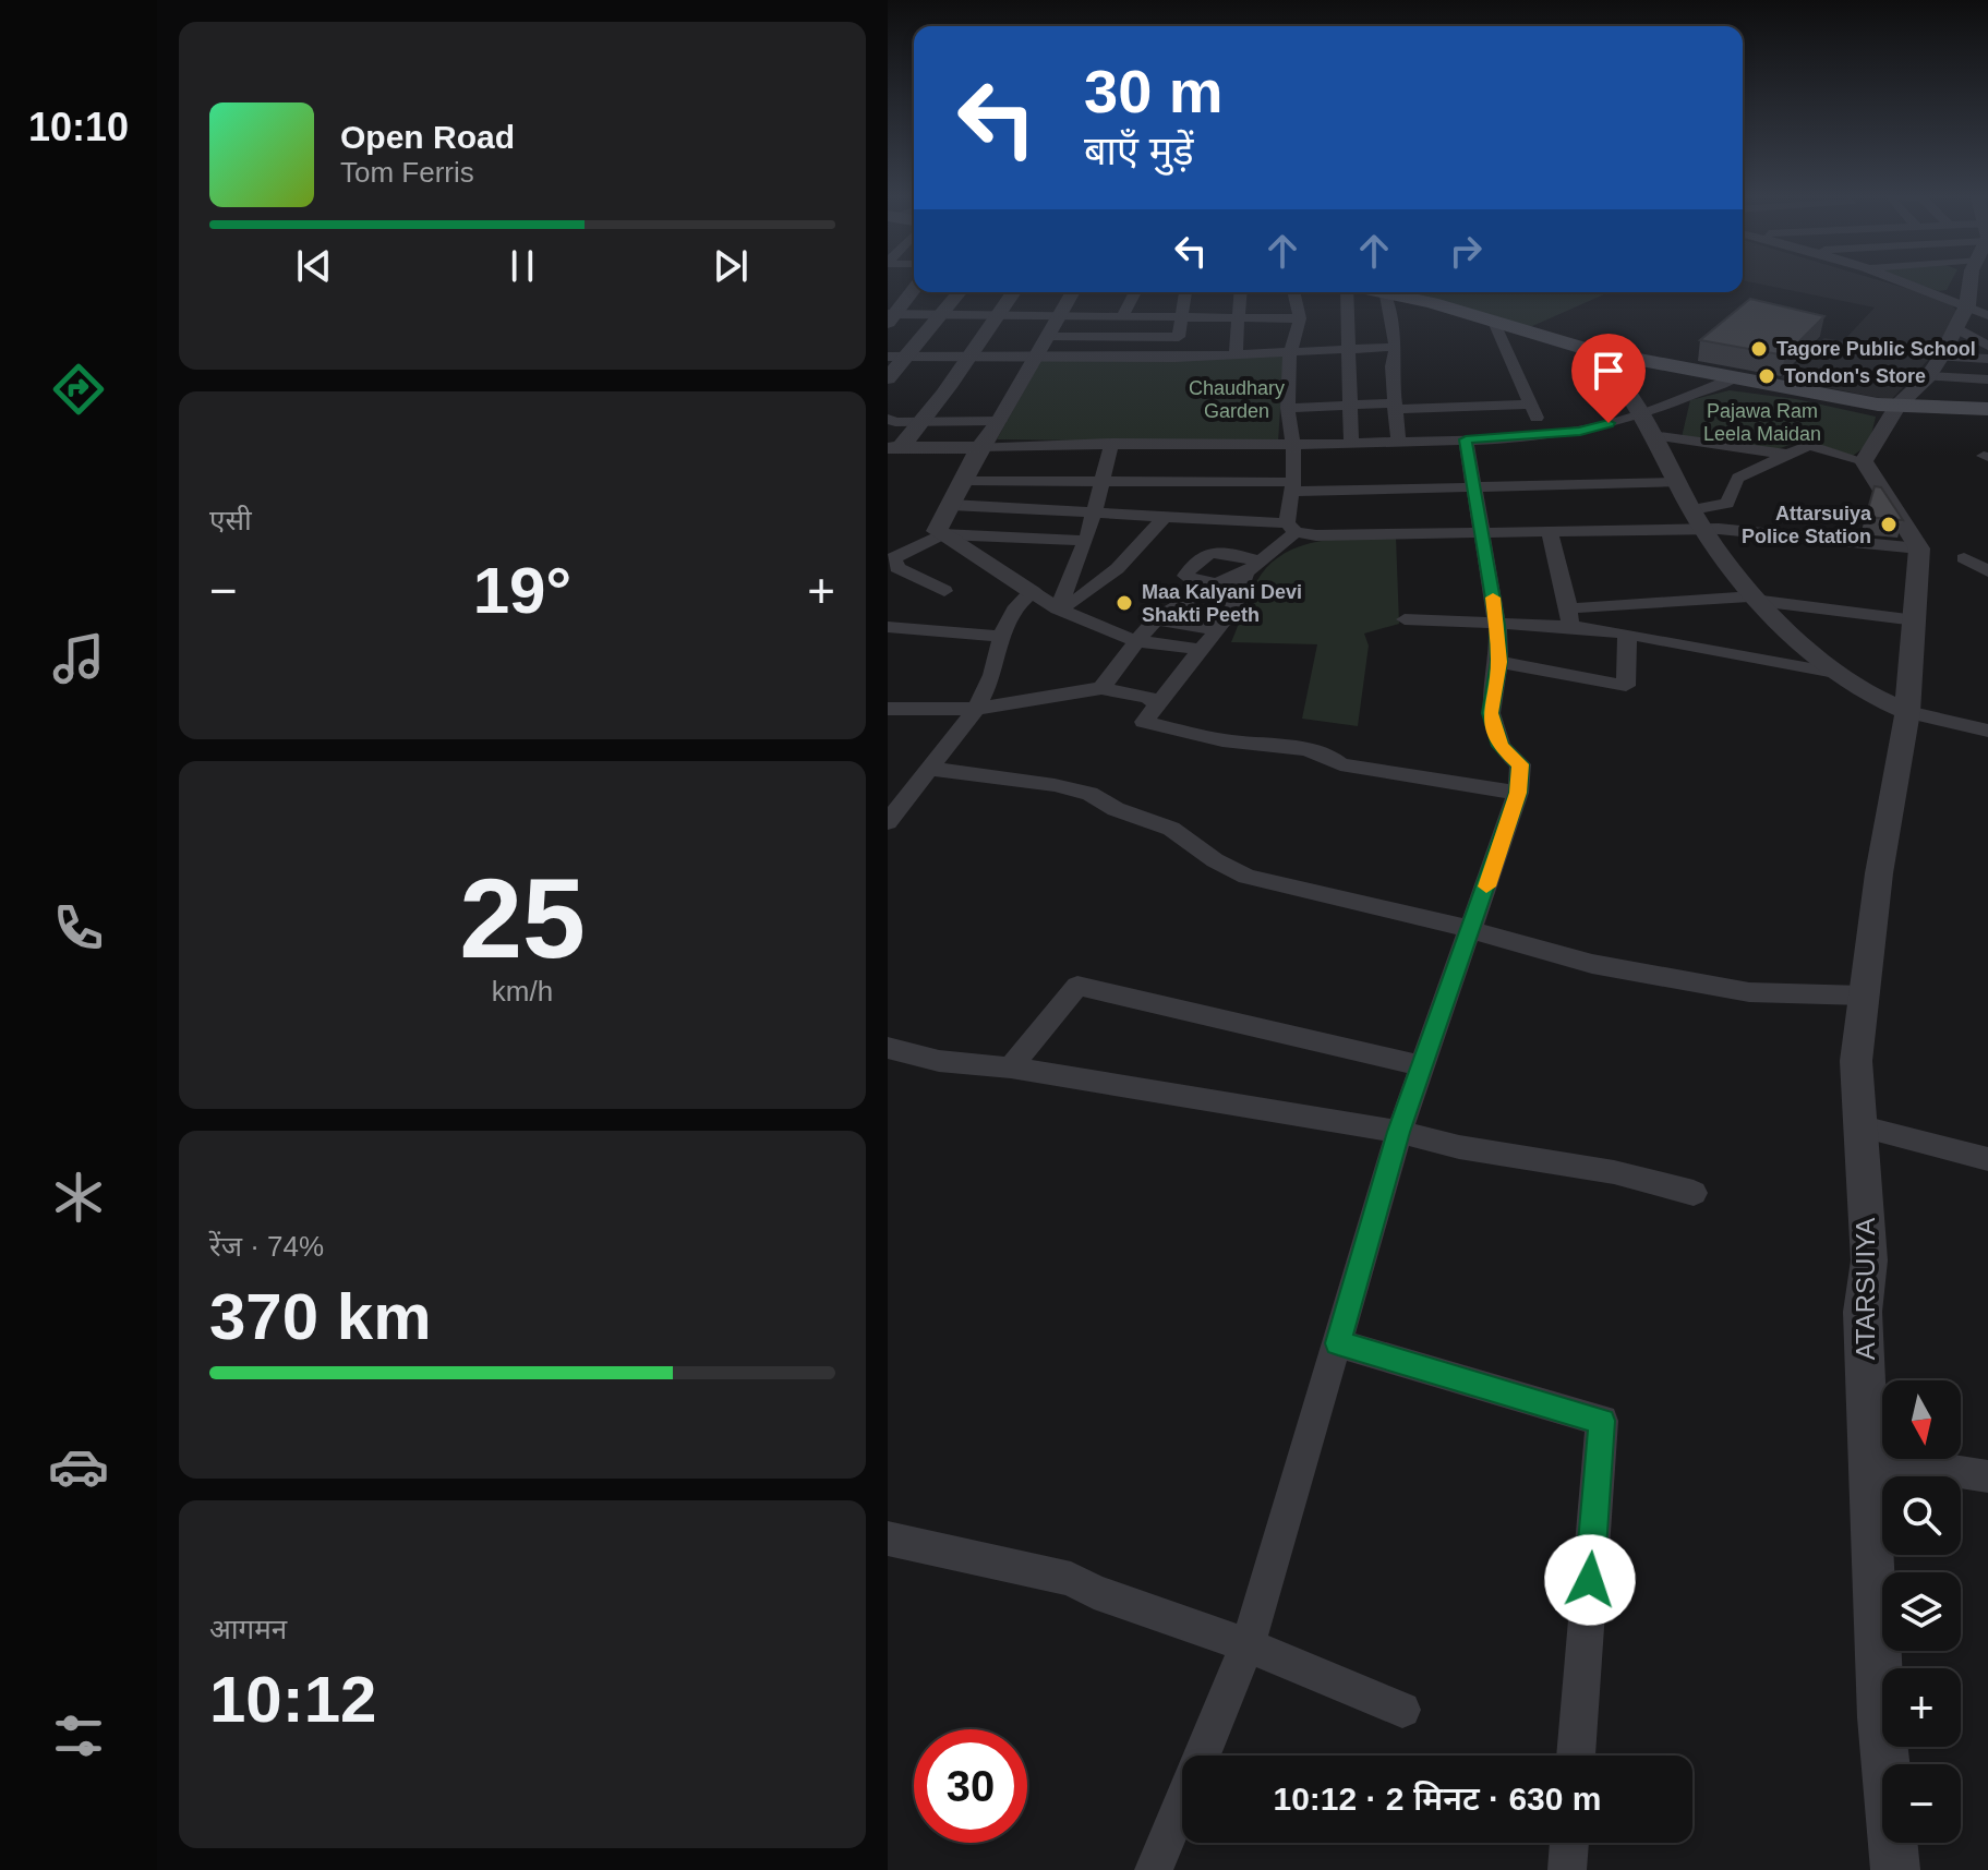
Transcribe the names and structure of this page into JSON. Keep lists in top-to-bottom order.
{
  "streets": {
    "street": ["ATARSUIYA"]
  },
  "parks": ["Chaudhary Garden", "Pajawa Ram Leela Maidan"],
  "places": [
    "Tagore Public School",
    "Tondon's Store",
    "Attarsuiya Police Station",
    "Maa Kalyani Devi Shakti Peeth"
  ],
  "north": "bottom",
  "page": {
    "tabs": "10:10",
    "turn": ["30 m", "बाएँ मुड़ें"],
    "song": ["Open Road", "Tom Ferris"],
    "tile": [
      "एसी",
      ["25", "km/h"],
      ["रेंज · 74%", "370 km"],
      ["आगमन", "10:12"]
    ],
    "heat": ["−", "19°", "+"],
    "map_buttons": ["+", "−"],
    "limit": "30",
    "trip": "10:12 · 2 मिनट · 630 m"
  }
}
